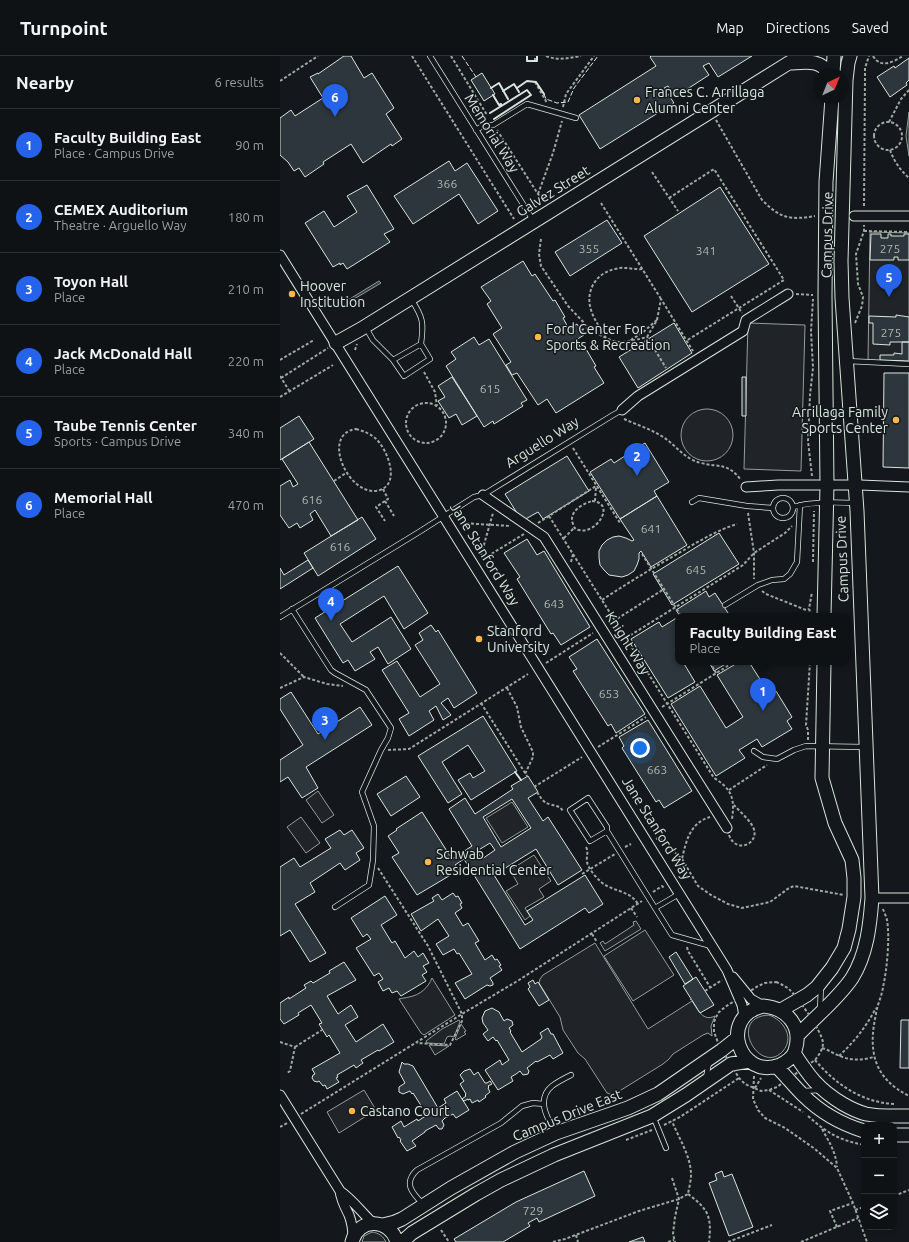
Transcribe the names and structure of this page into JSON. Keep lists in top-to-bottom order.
{
  "streets": {
    "street": [
      "Galvez Street",
      "Campus Drive",
      "Arguello Way",
      "Jane Stanford Way",
      "Knight Way",
      "Campus Drive East"
    ],
    "lane": ["Memorial Way"]
  },
  "crossings": [
    ["Memorial Way", "Galvez Street"],
    ["Galvez Street", "Jane Stanford Way"],
    ["Campus Drive", "Jane Stanford Way"],
    ["Campus Drive", "Campus Drive East"],
    ["Arguello Way", "Jane Stanford Way"],
    ["Arguello Way", "Knight Way"],
    ["Jane Stanford Way", "Campus Drive East"]
  ],
  "places": [
    "Frances C. Arrillaga Alumni Center",
    "Hoover Institution",
    "Ford Center For Sports & Recreation",
    "Arrillaga Family Sports Center",
    "Stanford University",
    "Schwab Residential Center",
    "Castano Court"
  ],
  "house_numbers": [
    "366",
    "355",
    "275",
    "341",
    "275",
    "615",
    "616",
    "641",
    "616",
    "645",
    "643",
    "653",
    "663",
    "729"
  ],
  "north": "top right",
  "page": {
    "header": "Turnpoint",
    "nav": ["Map", "Directions", "Saved"],
    "heading": ["Nearby", "6 results"],
    "pins": [
      "6",
      "5",
      "2",
      "4",
      "1",
      "3"
    ],
    "list": [
      {
        "mark": "1",
        "name": "Faculty Building East",
        "note": "Place · Campus Drive",
        "value": "90 m"
      },
      {
        "mark": "2",
        "name": "CEMEX Auditorium",
        "note": "Theatre · Arguello Way",
        "value": "180 m"
      },
      {
        "mark": "3",
        "name": "Toyon Hall",
        "note": "Place",
        "value": "210 m"
      },
      {
        "mark": "4",
        "name": "Jack McDonald Hall",
        "note": "Place",
        "value": "220 m"
      },
      {
        "mark": "5",
        "name": "Taube Tennis Center",
        "note": "Sports · Campus Drive",
        "value": "340 m"
      },
      {
        "mark": "6",
        "name": "Memorial Hall",
        "note": "Place",
        "value": "470 m"
      }
    ],
    "popup": ["Faculty Building East", "Place"],
    "map_buttons": ["+", "−"]
  }
}
